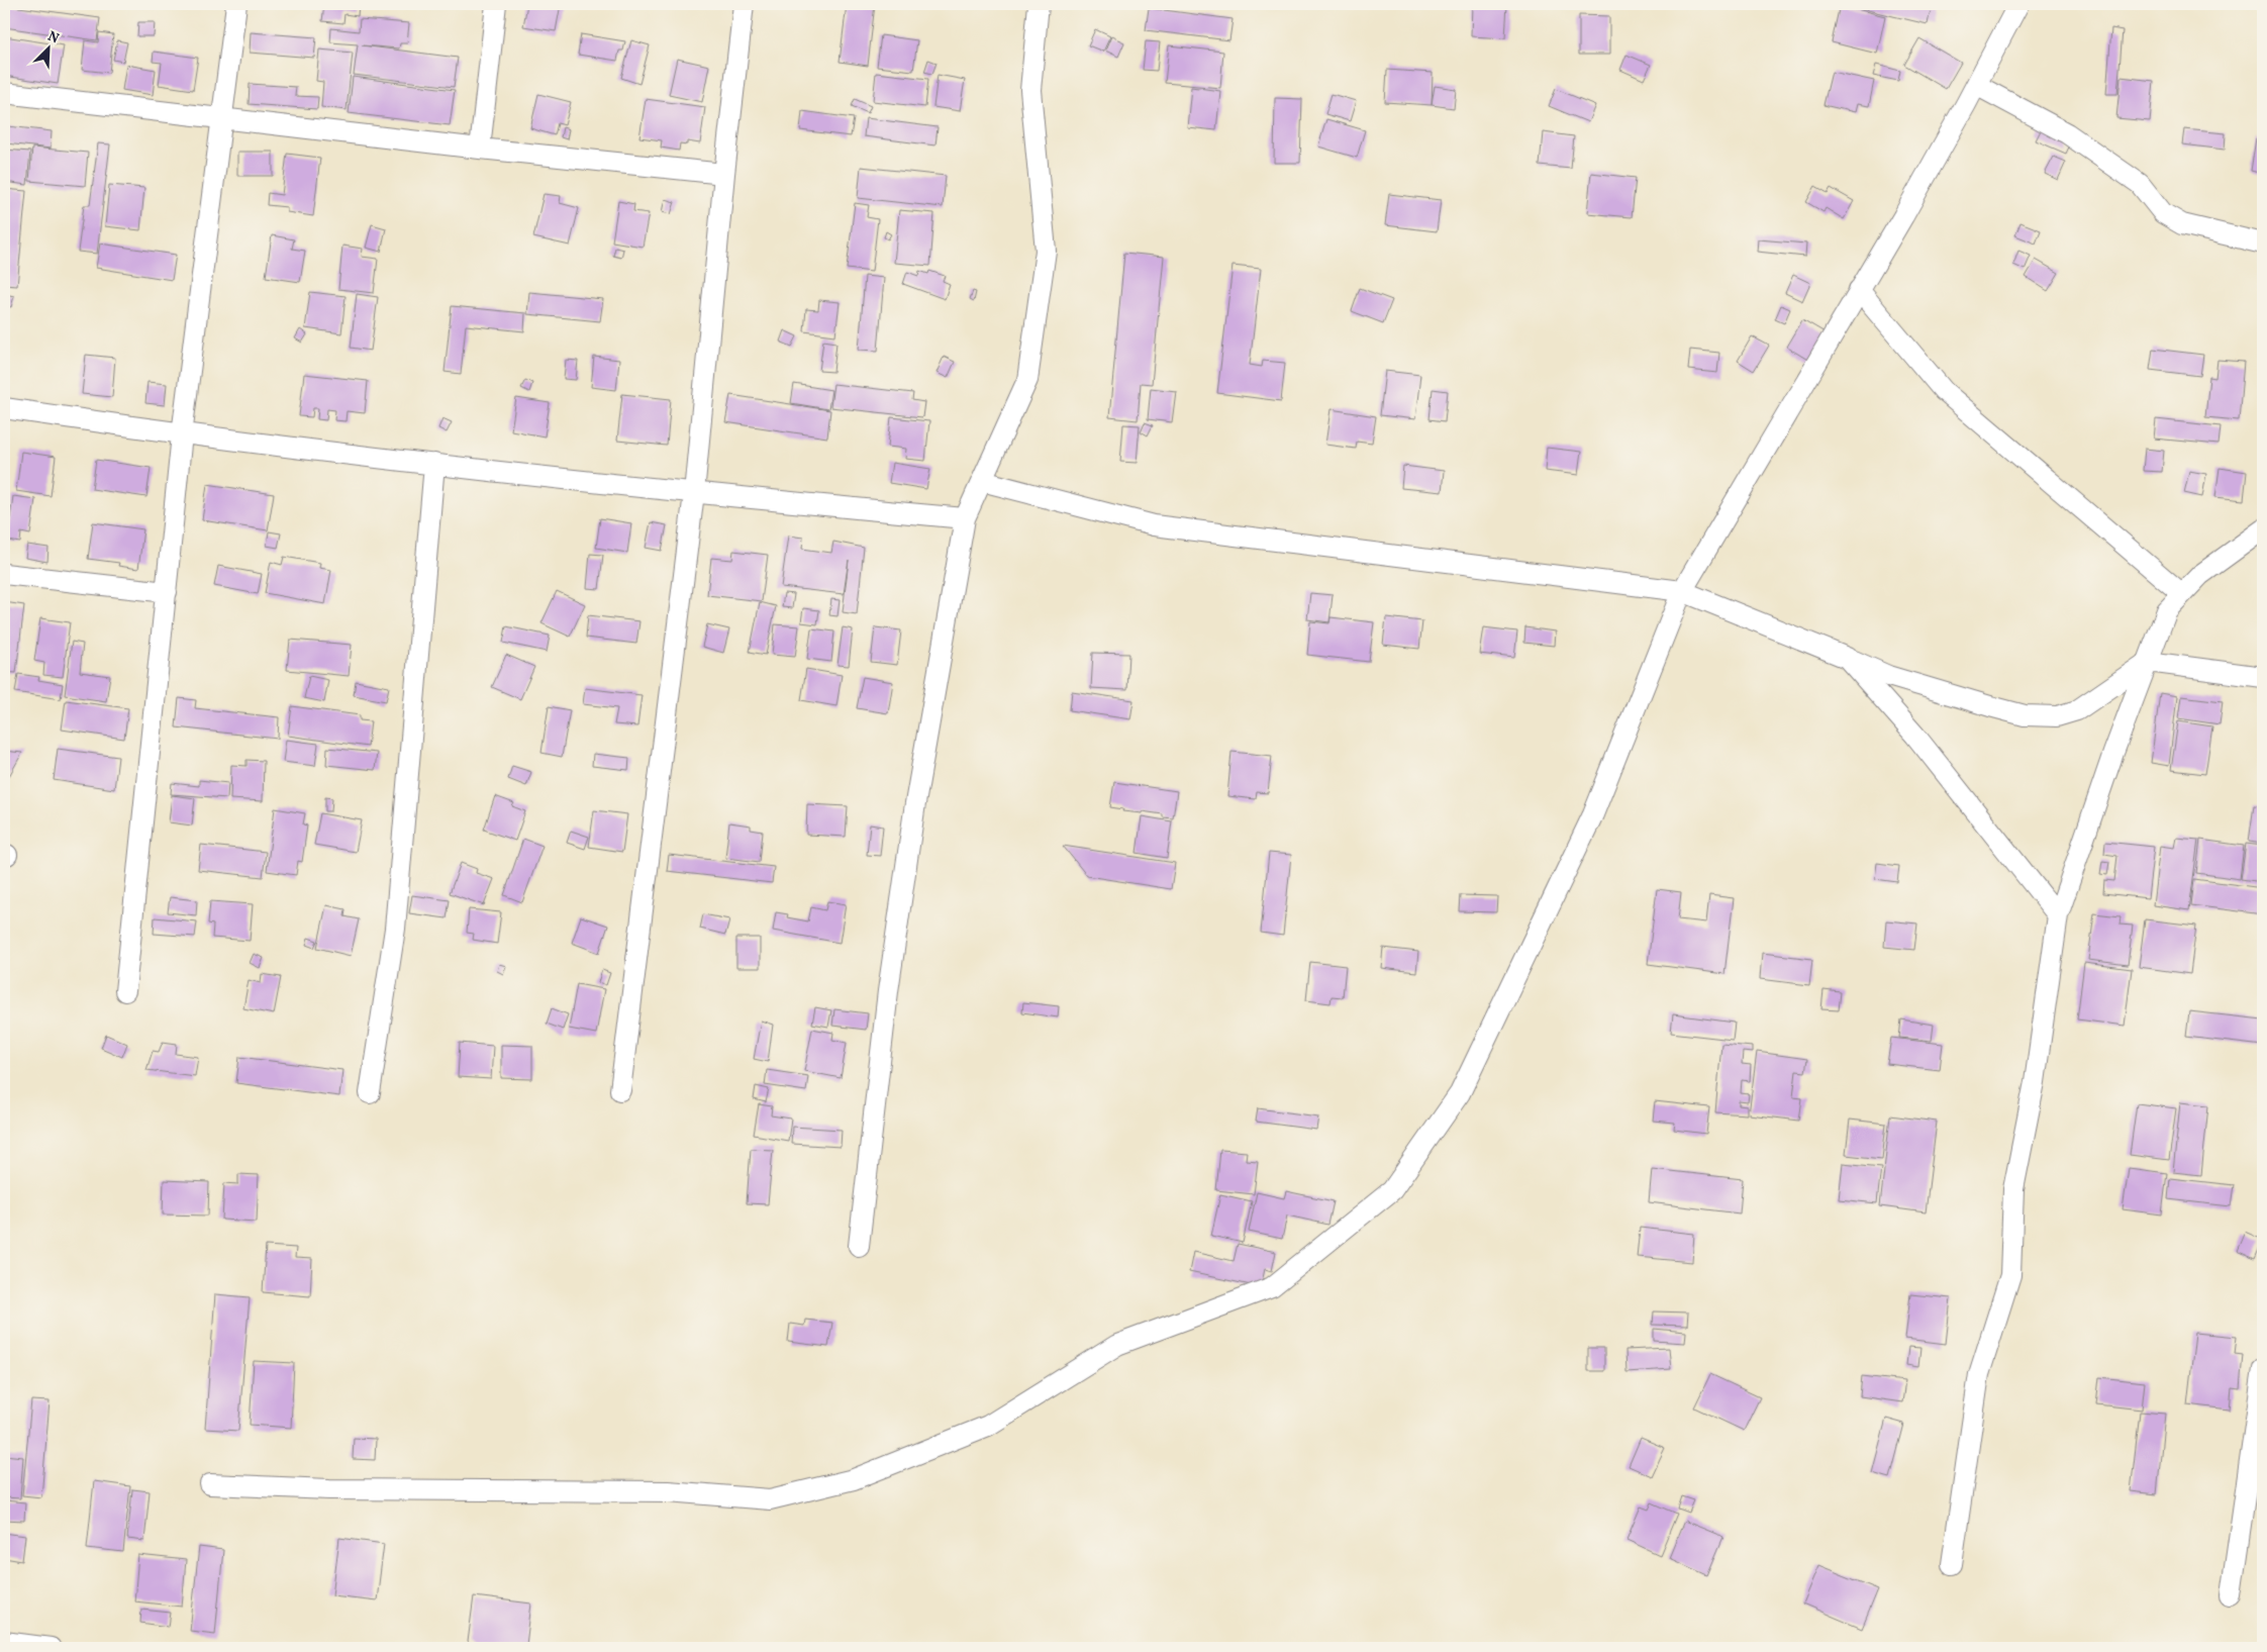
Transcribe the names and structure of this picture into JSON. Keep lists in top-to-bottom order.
{
  "north": "top right"
}
